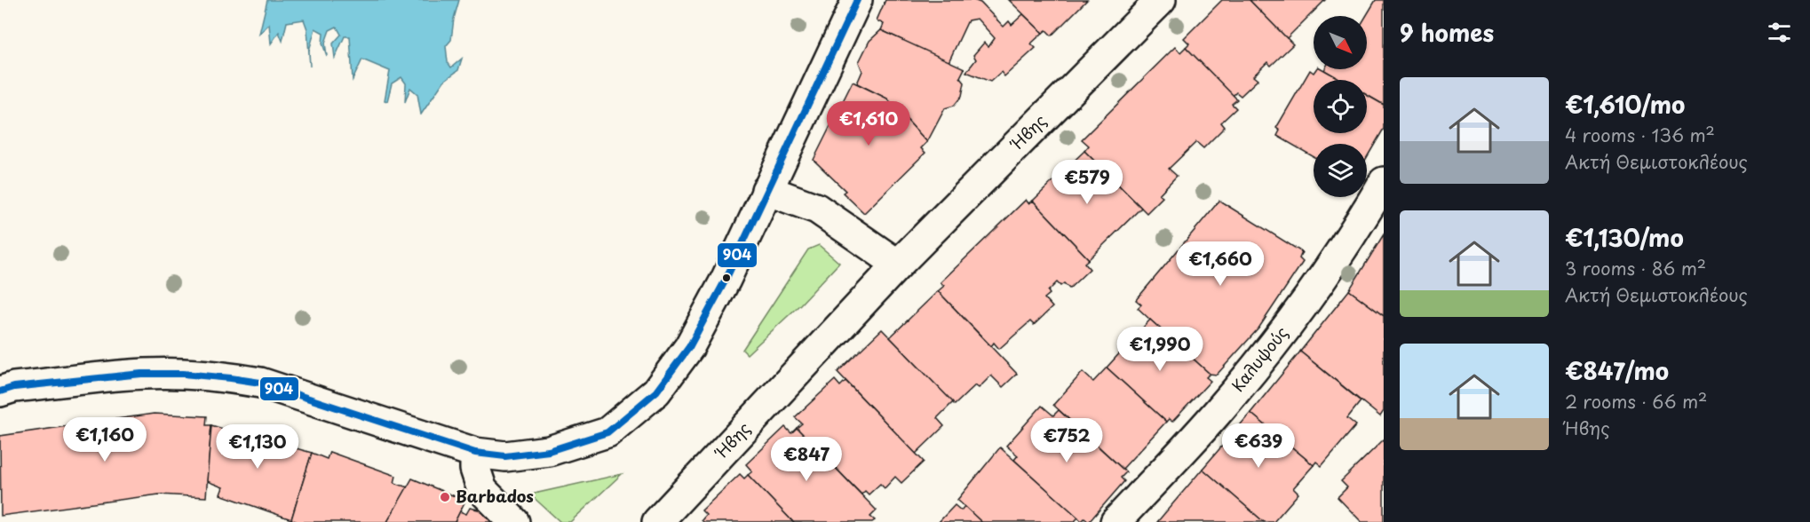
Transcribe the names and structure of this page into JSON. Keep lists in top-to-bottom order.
{
  "streets": {
    "street": ["Ήβης", "Καλυψούς"]
  },
  "places": ["Barbados"],
  "lines": ["transit line 904"],
  "north": "bottom right",
  "page": {
    "heading": "9 homes",
    "list": [
      {
        "name": "€1,610/mo",
        "note": "4 rooms · 136 m² · Ακτή Θεμιστοκλέους"
      },
      {
        "name": "€1,130/mo",
        "note": "3 rooms · 86 m² · Ακτή Θεμιστοκλέους"
      },
      {
        "name": "€847/mo",
        "note": "2 rooms · 66 m² · Ήβης"
      }
    ],
    "price": [
      "€1,610",
      "€579",
      "€1,660",
      "€1,990",
      "€1,160",
      "€752",
      "€639",
      "€1,130",
      "€847"
    ]
  }
}
